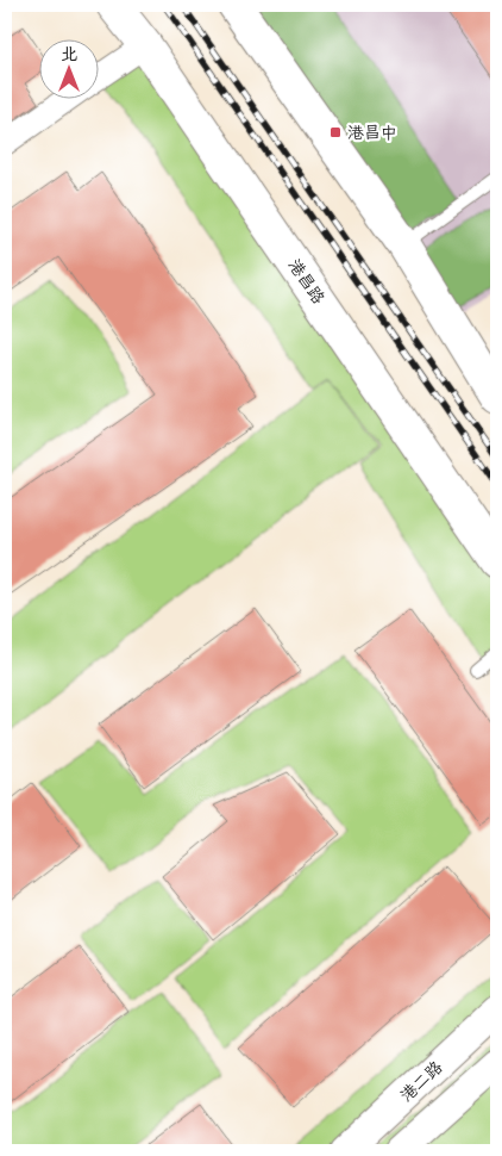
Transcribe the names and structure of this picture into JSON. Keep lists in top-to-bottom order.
{
  "streets": {
    "main road": ["港昌路"],
    "street": ["港二路"]
  },
  "places": {
    "transit": ["港昌中"]
  },
  "north": "top"
}
